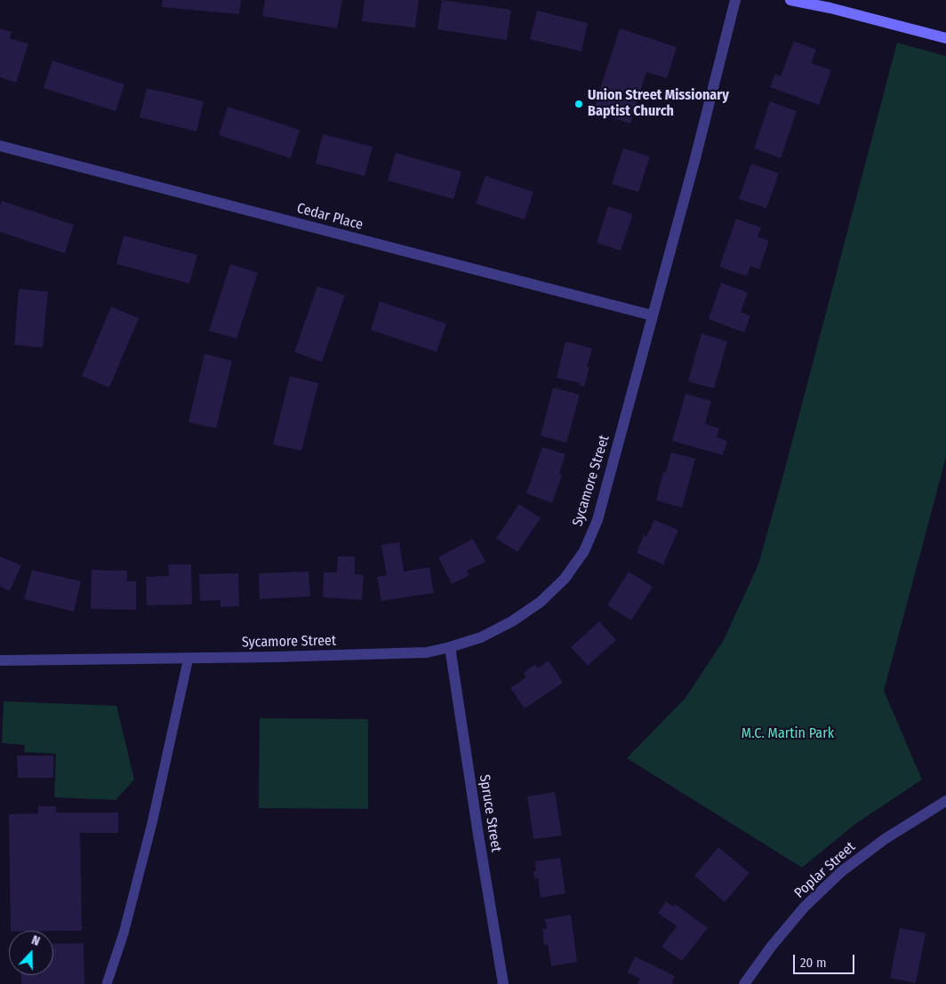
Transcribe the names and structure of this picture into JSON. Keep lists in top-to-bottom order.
{
  "streets": {
    "street": [
      "Cedar Place",
      "Sycamore Street",
      "Spruce Street",
      "Poplar Street"
    ]
  },
  "crossings": [
    ["Cedar Place", "Sycamore Street"],
    ["Sycamore Street", "Spruce Street"]
  ],
  "parks": ["M.C. Martin Park"],
  "places": ["Union Street Missionary Baptist Church"],
  "scale_bar": "20 m",
  "north": "top"
}
